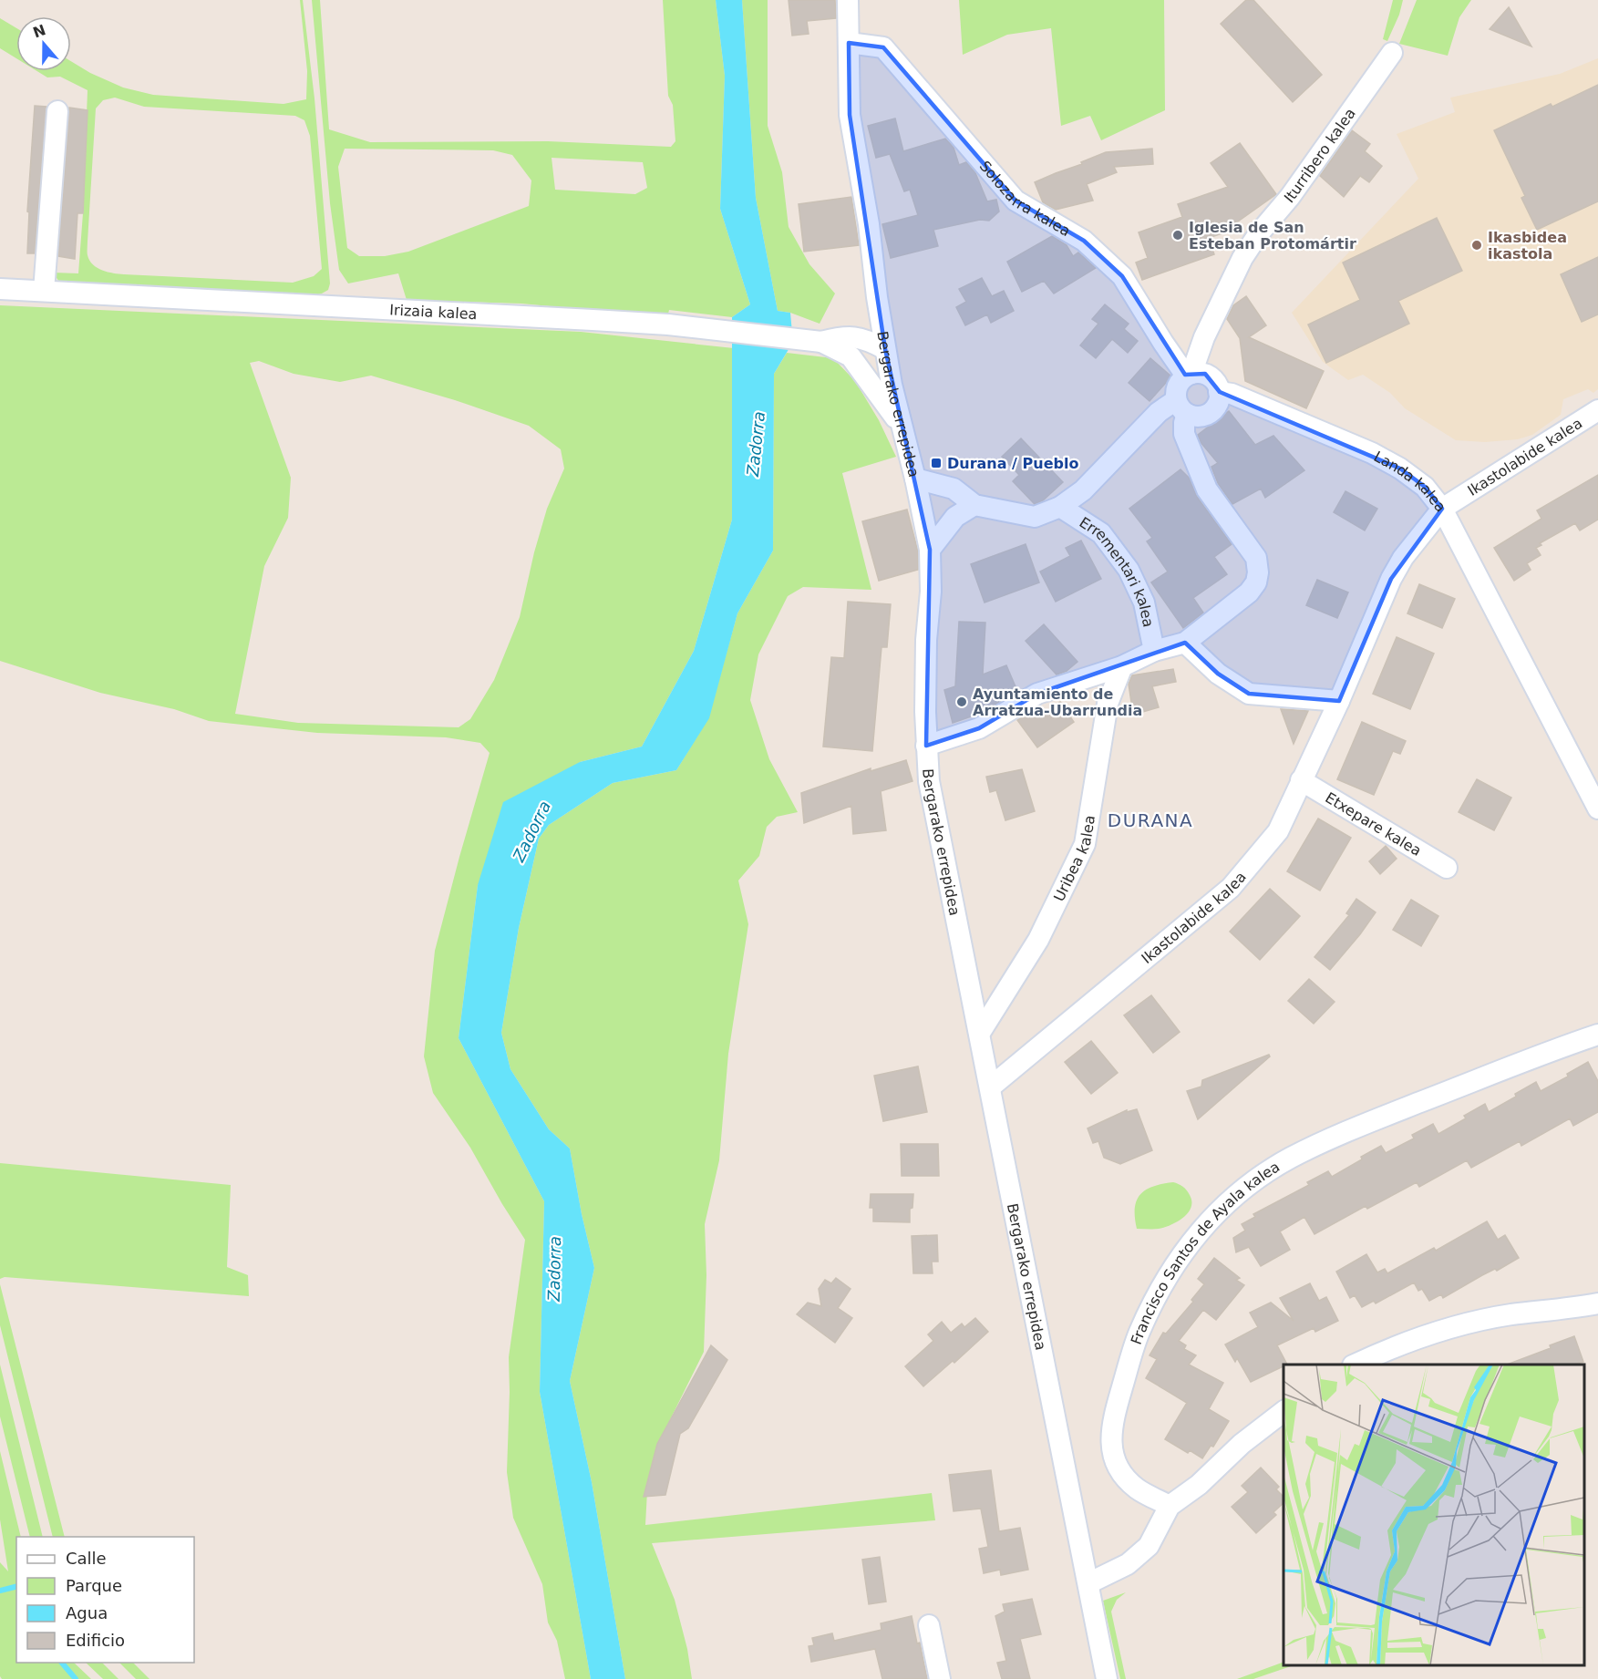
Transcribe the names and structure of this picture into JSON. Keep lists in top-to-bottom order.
{
  "streets": {
    "street": [
      "Iturribero kalea",
      "Solozarra kalea",
      "Irizaia kalea",
      "Bergarako errepidea",
      "Ikastolabide kalea",
      "Landa kalea",
      "Errementari kalea",
      "Etxepare kalea",
      "Uribea kalea",
      "Francisco Santos de Ayala kalea"
    ]
  },
  "crossings": [
    ["Iturribero kalea", "Solozarra kalea"],
    ["Iturribero kalea", "Landa kalea"],
    ["Solozarra kalea", "Bergarako errepidea"],
    ["Solozarra kalea", "Landa kalea"],
    ["Irizaia kalea", "Bergarako errepidea"],
    ["Bergarako errepidea", "Ikastolabide kalea"],
    ["Bergarako errepidea", "Uribea kalea"],
    ["Ikastolabide kalea", "Landa kalea"],
    ["Ikastolabide kalea", "Etxepare kalea"]
  ],
  "districts": ["DURANA"],
  "water": ["Zadorra"],
  "places": {
    "other": ["Iglesia de San Esteban Protomártir", "Ikasbidea ikastola", "Ayuntamiento de Arratzua-Ubarrundia"],
    "transit": ["Durana / Pueblo"]
  },
  "legend": [
    "Calle",
    "Parque",
    "Agua",
    "Edificio"
  ],
  "north": "top"
}
